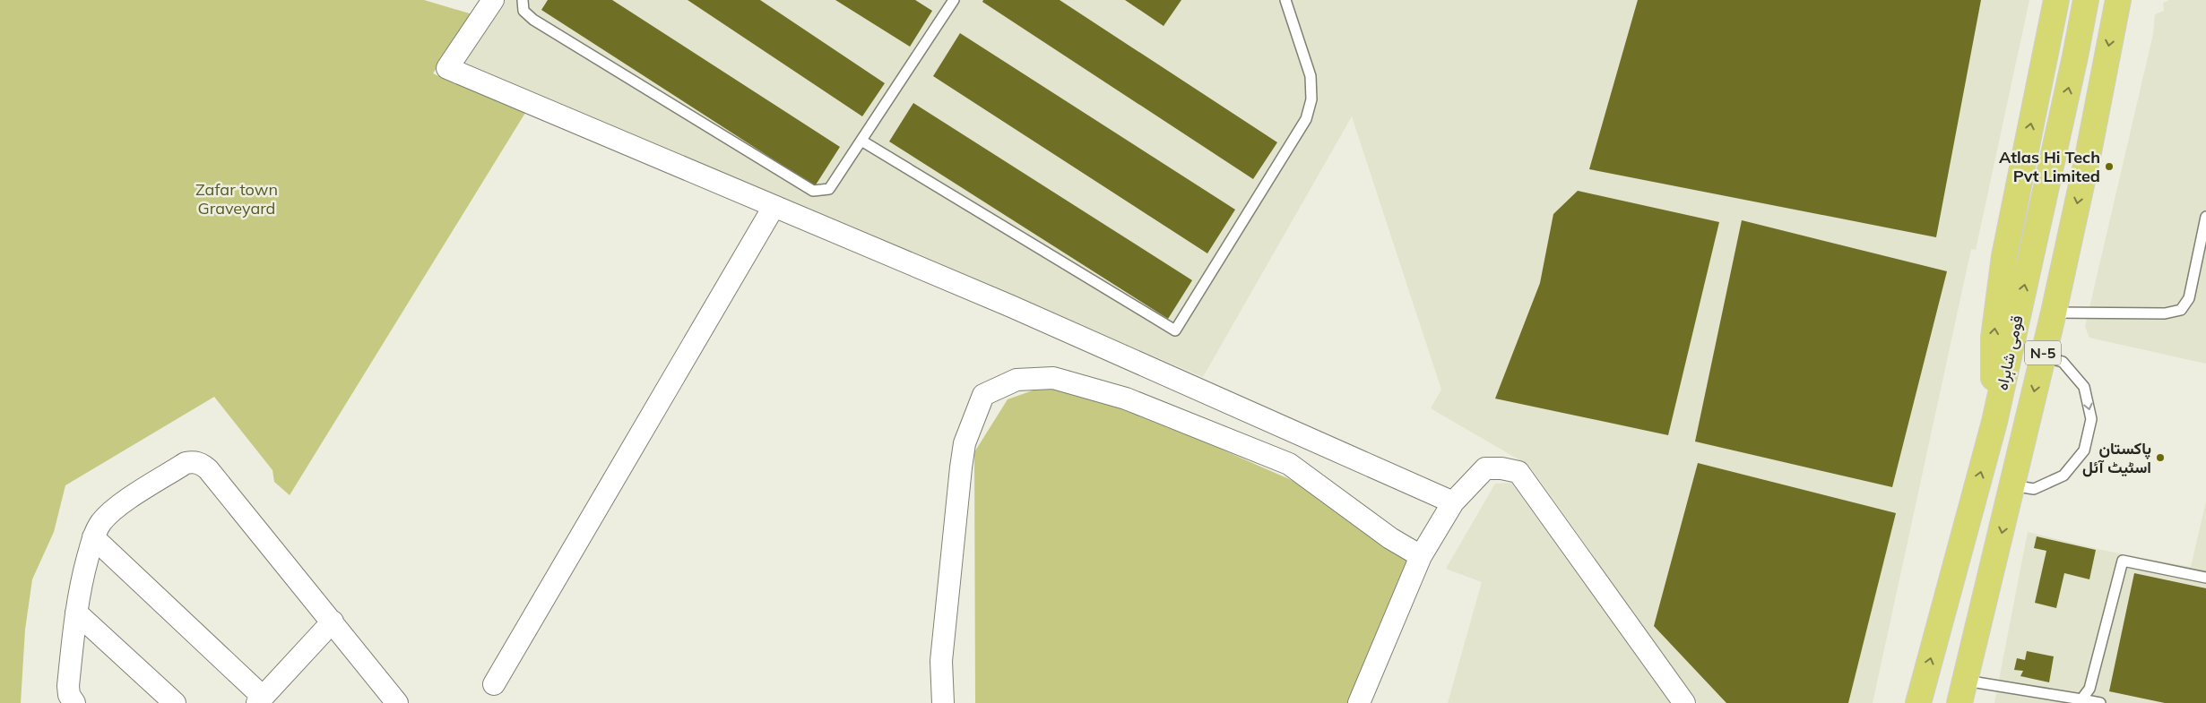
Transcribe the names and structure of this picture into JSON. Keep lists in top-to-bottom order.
{
  "streets": {
    "highway": ["قومی شاہراہ", "N-5"]
  },
  "parks": ["Zafar town Graveyard"],
  "places": ["Atlas Hi Tech Pvt Limited", "پاکستان اسٹیٹ آئل"]
}
